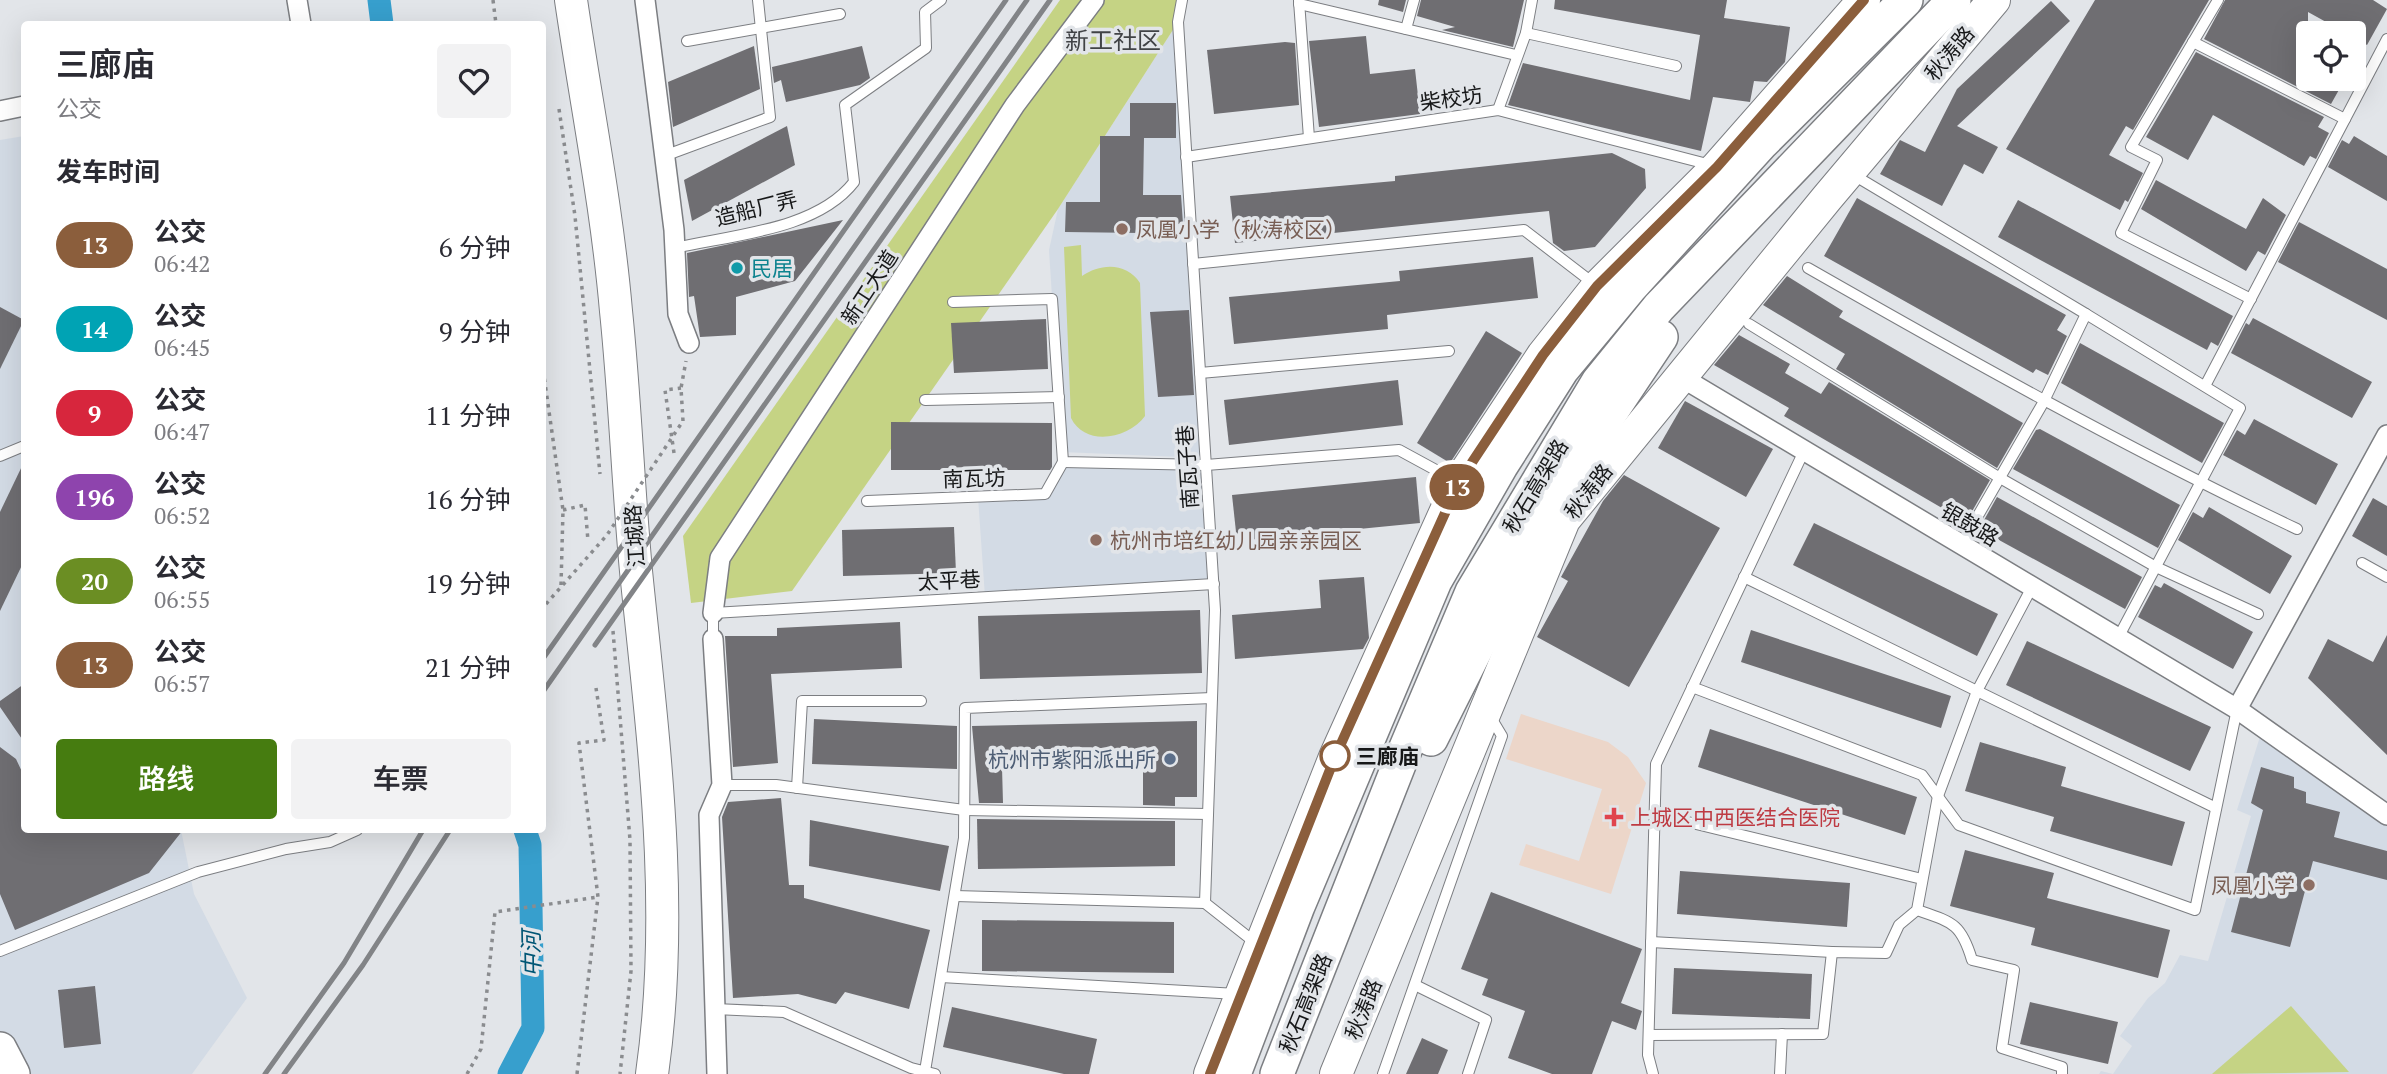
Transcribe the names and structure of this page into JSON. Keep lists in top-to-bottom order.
{
  "streets": {
    "highway": ["秋石高架路"],
    "main road": ["秋涛路", "江城路"],
    "street": ["新工大道", "银鼓路"],
    "lane": [
      "柴校坊",
      "造船厂弄",
      "南瓦子巷",
      "南瓦坊",
      "太平巷"
    ]
  },
  "crossings": [
    ["秋涛路", "银鼓路"],
    ["柴校坊", "南瓦子巷"],
    ["新工大道", "太平巷"],
    ["南瓦子巷", "太平巷"]
  ],
  "districts": ["新工社区"],
  "water": ["中河"],
  "places": {
    "other": [
      "凤凰小学（秋涛校区）",
      "民居",
      "杭州市培红幼儿园亲亲园区",
      "三廊庙",
      "杭州市紫阳派出所",
      "凤凰小学"
    ],
    "health": ["上城区中西医结合医院"]
  },
  "lines": ["bus line 13"],
  "page": {
    "on_map": "13",
    "heading": [
      ["三廊庙", "公交"],
      "发车时间"
    ],
    "list": [
      {
        "mark": "13",
        "name": "公交",
        "note": "06:42",
        "value": "6 分钟"
      },
      {
        "mark": "14",
        "name": "公交",
        "note": "06:45",
        "value": "9 分钟"
      },
      {
        "mark": "9",
        "name": "公交",
        "note": "06:47",
        "value": "11 分钟"
      },
      {
        "mark": "196",
        "name": "公交",
        "note": "06:52",
        "value": "16 分钟"
      },
      {
        "mark": "20",
        "name": "公交",
        "note": "06:55",
        "value": "19 分钟"
      },
      {
        "mark": "13",
        "name": "公交",
        "note": "06:57",
        "value": "21 分钟"
      }
    ],
    "buttons": ["路线", "车票"]
  }
}
